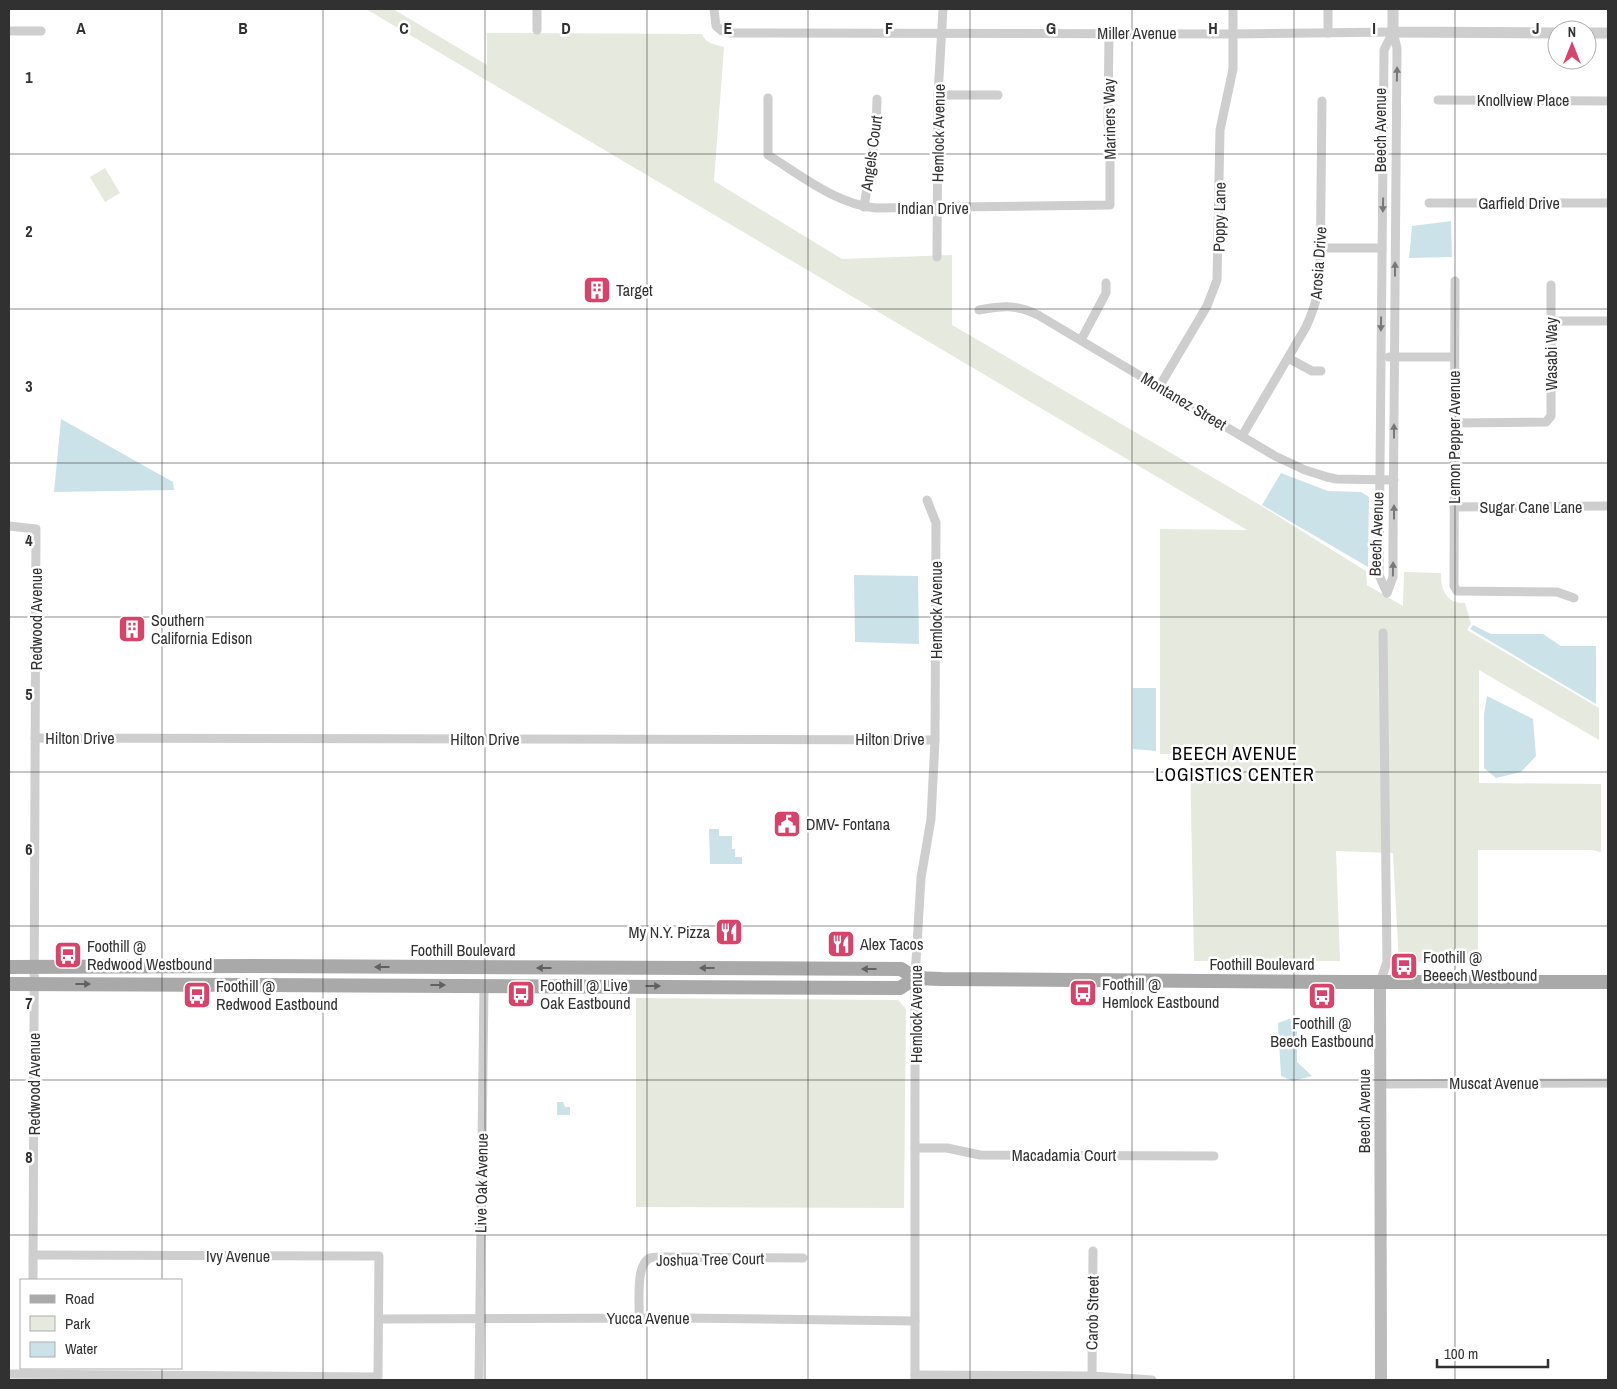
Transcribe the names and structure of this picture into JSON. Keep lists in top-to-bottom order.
{
  "streets": {
    "main road": ["Beech Avenue", "Foothill Boulevard"],
    "street": [
      "Miller Avenue",
      "Knollview Place",
      "Mariners Way",
      "Hemlock Avenue",
      "Angels Court",
      "Garfield Drive",
      "Indian Drive",
      "Poppy Lane",
      "Arosia Drive",
      "Wasabi Way",
      "Montanez Street",
      "Lemon Pepper Avenue",
      "Sugar Cane Lane",
      "Redwood Avenue",
      "Hilton Drive",
      "Muscat Avenue",
      "Macadamia Court",
      "Live Oak Avenue",
      "Ivy Avenue",
      "Joshua Tree Court",
      "Carob Street",
      "Yucca Avenue"
    ]
  },
  "crossings": [
    ["Miller Avenue", "Mariners Way"],
    ["Miller Avenue", "Beech Avenue"],
    ["Miller Avenue", "Hemlock Avenue"],
    ["Miller Avenue", "Poppy Lane"],
    ["Mariners Way", "Indian Drive"],
    ["Beech Avenue", "Montanez Street"],
    ["Beech Avenue", "Foothill Boulevard"],
    ["Beech Avenue", "Muscat Avenue"],
    ["Hemlock Avenue", "Indian Drive"],
    ["Hemlock Avenue", "Hilton Drive"],
    ["Hemlock Avenue", "Foothill Boulevard"],
    ["Hemlock Avenue", "Macadamia Court"],
    ["Hemlock Avenue", "Yucca Avenue"],
    ["Angels Court", "Indian Drive"],
    ["Poppy Lane", "Montanez Street"],
    ["Arosia Drive", "Montanez Street"],
    ["Wasabi Way", "Lemon Pepper Avenue"],
    ["Lemon Pepper Avenue", "Sugar Cane Lane"],
    ["Redwood Avenue", "Hilton Drive"],
    ["Redwood Avenue", "Foothill Boulevard"],
    ["Redwood Avenue", "Ivy Avenue"],
    ["Foothill Boulevard", "Live Oak Avenue"],
    ["Live Oak Avenue", "Yucca Avenue"],
    ["Ivy Avenue", "Yucca Avenue"],
    ["Joshua Tree Court", "Yucca Avenue"]
  ],
  "districts": ["BEECH AVENUE LOGISTICS CENTER"],
  "places": {
    "building": ["Target", "Southern California Edison"],
    "public building": ["DMV- Fontana"],
    "restaurant": ["My N.Y. Pizza", "Alex Tacos"],
    "bus stop": [
      "Foothill @ Redwood Westbound",
      "Foothill @ Beeech Westbound",
      "Foothill @ Hemlock Eastbound",
      "Foothill @ Live Oak Eastbound",
      "Foothill @ Redwood Eastbound",
      "Foothill @ Beech Eastbound"
    ]
  },
  "legend": ["Road", "Park", "Water"],
  "scale_bar": "100 m",
  "north": "top",
  "grid": {
    "columns": [
      "A",
      "B",
      "C",
      "D",
      "E",
      "F",
      "G",
      "H",
      "I",
      "J"
    ],
    "rows": [
      "1",
      "2",
      "3",
      "4",
      "5",
      "6",
      "7",
      "8"
    ]
  }
}
